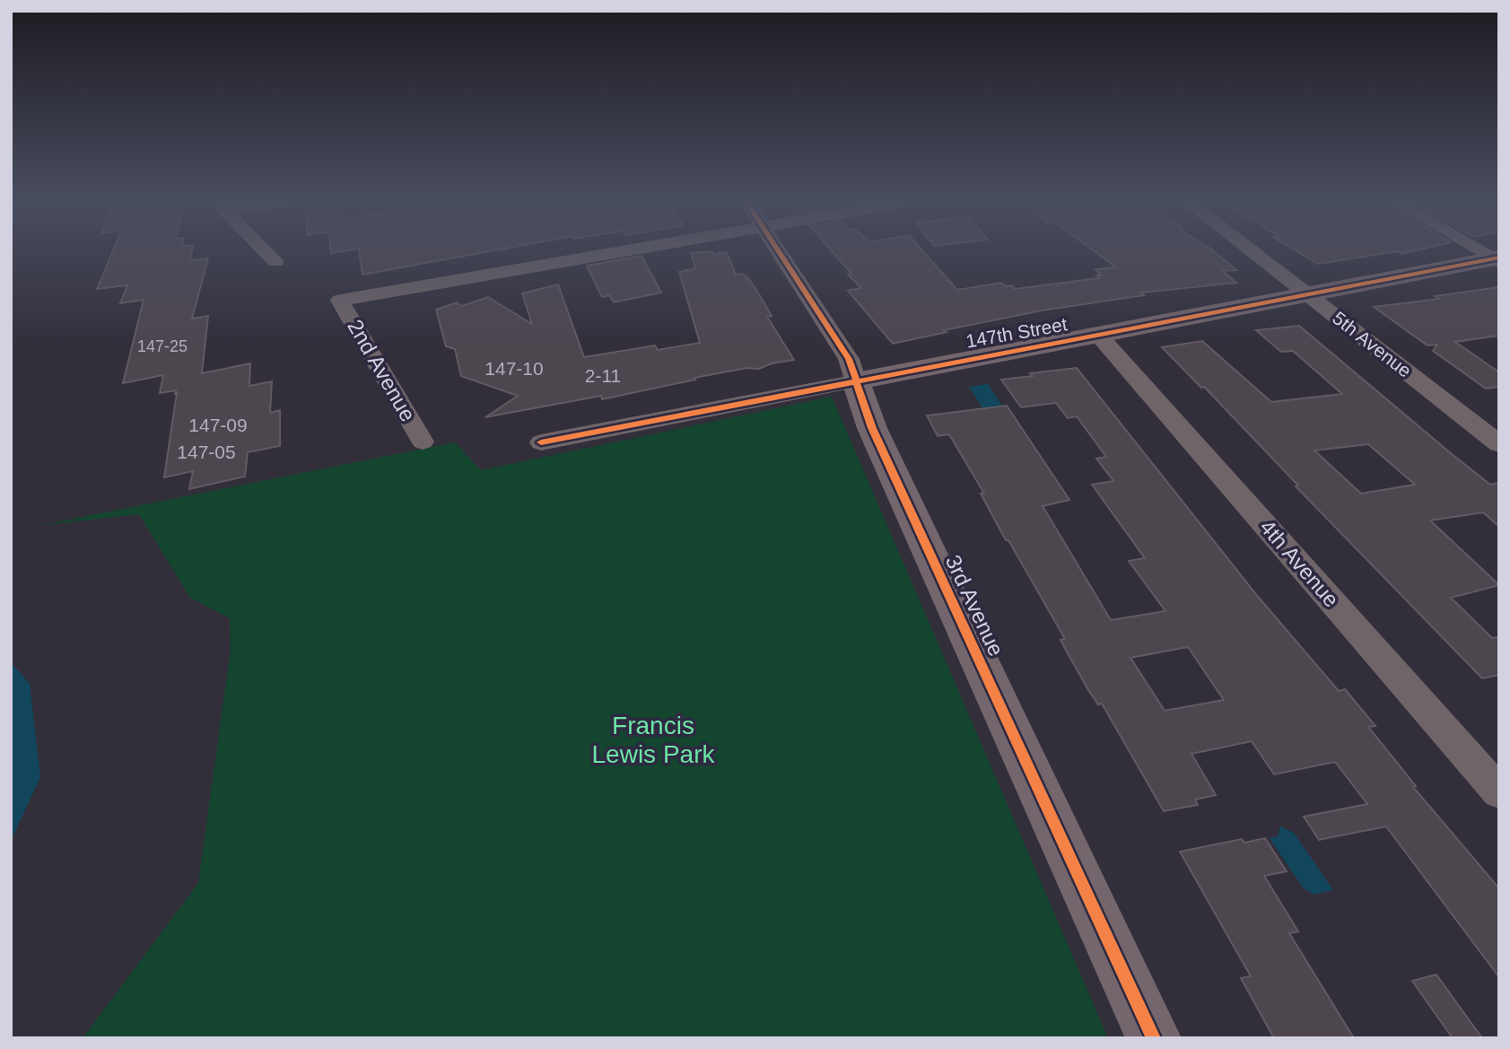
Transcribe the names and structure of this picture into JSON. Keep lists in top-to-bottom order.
{
  "streets": {
    "street": [
      "147th Street",
      "5th Avenue",
      "2nd Avenue",
      "4th Avenue",
      "3rd Avenue"
    ]
  },
  "crossings": [
    ["147th Street", "5th Avenue"],
    ["147th Street", "4th Avenue"],
    ["147th Street", "3rd Avenue"]
  ],
  "parks": ["Francis Lewis Park"],
  "house_numbers": [
    "147-25",
    "147-10",
    "2-11",
    "147-09",
    "147-05"
  ]
}
